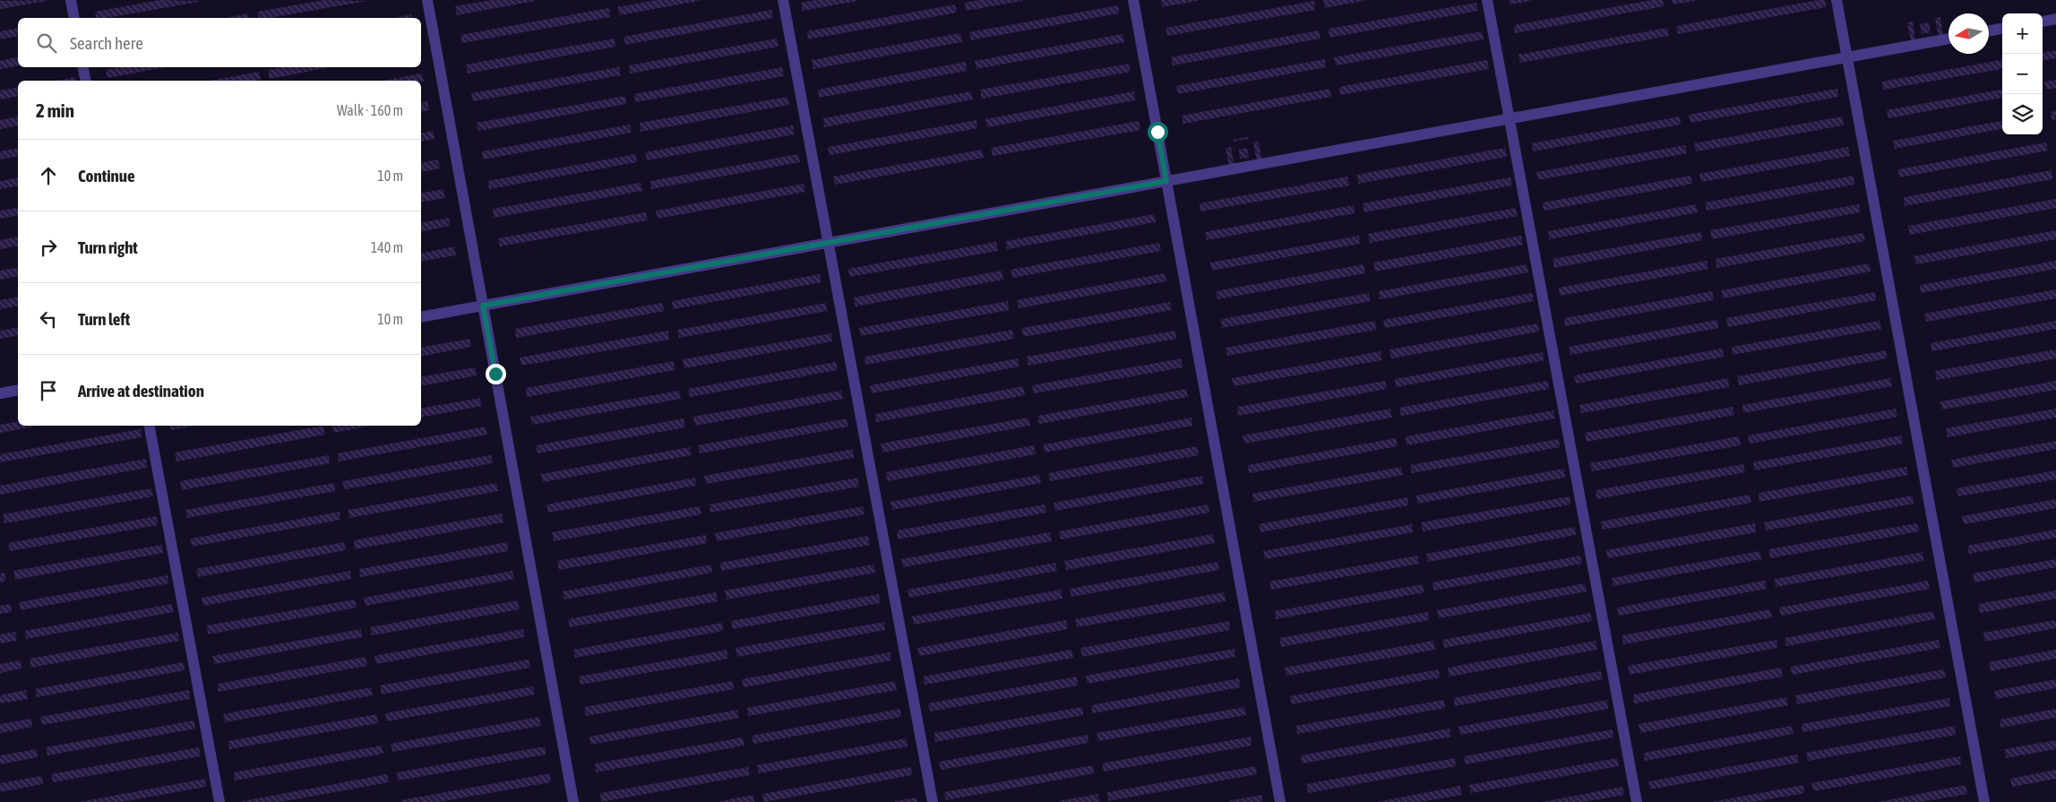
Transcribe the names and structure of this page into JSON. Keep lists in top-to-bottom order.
{
  "north": "left",
  "page": {
    "map_buttons": ["+", "−"],
    "search": "Search here",
    "heading": ["2 min", "Walk · 160 m"],
    "list": [
      ["Continue", "10 m"],
      ["Turn right", "140 m"],
      ["Turn left", "10 m"],
      "Arrive at destination"
    ]
  }
}
